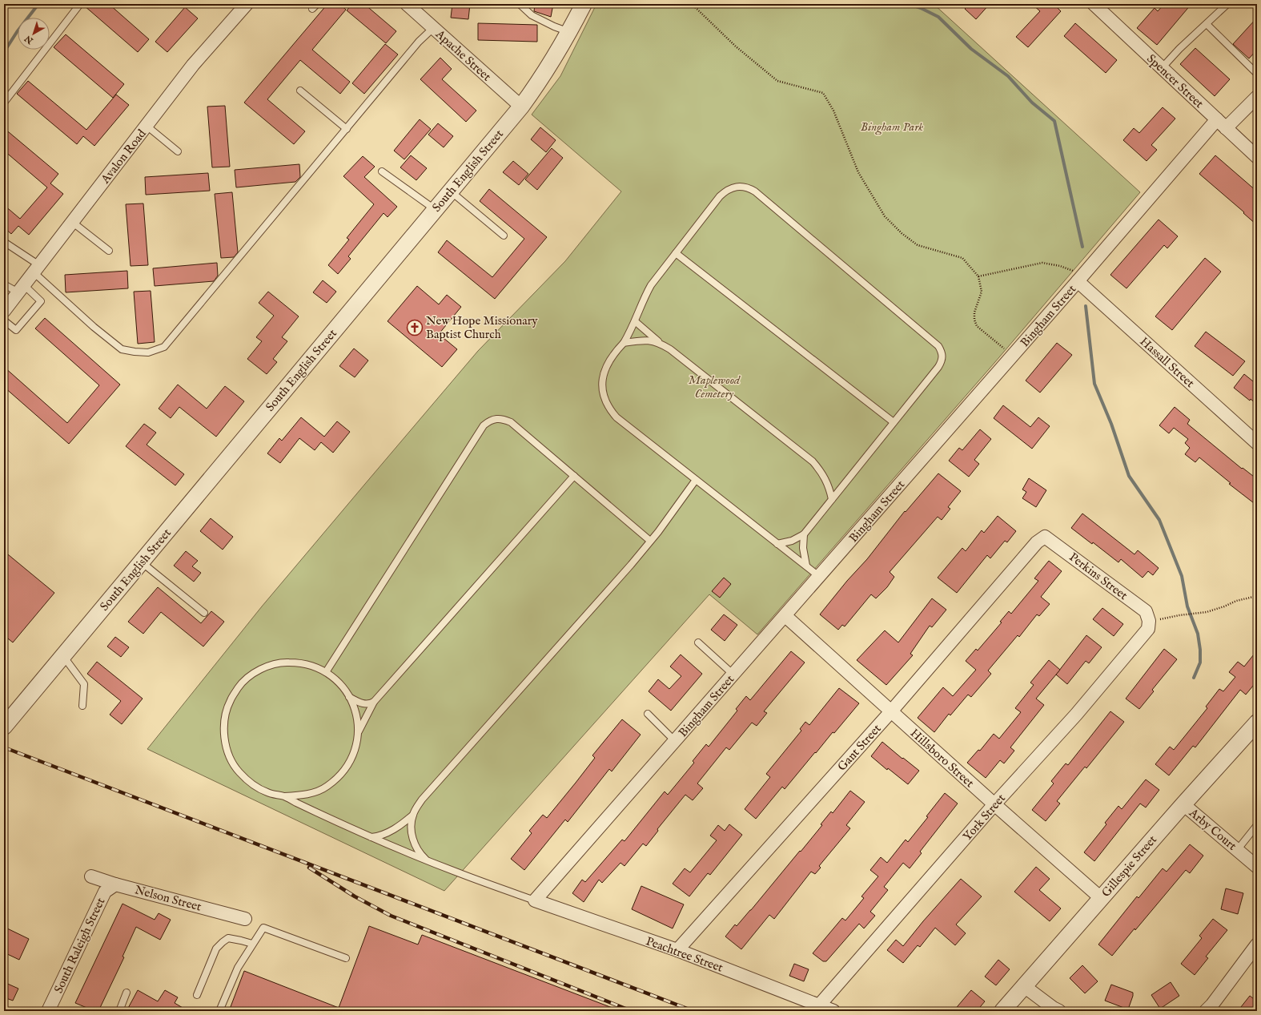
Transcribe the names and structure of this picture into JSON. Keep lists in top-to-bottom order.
{
  "streets": {
    "street": [
      "Apache Street",
      "Spencer Street",
      "Avalon Road",
      "South English Street",
      "Bingham Street",
      "Hassall Street",
      "Perkins Street",
      "Gant Street",
      "Hillsboro Street",
      "York Street",
      "Arby Court",
      "Gillespie Street",
      "Nelson Street",
      "South Raleigh Street",
      "Peachtree Street"
    ]
  },
  "crossings": [
    ["Apache Street", "South English Street"],
    ["Spencer Street", "Bingham Street"],
    ["Bingham Street", "Hassall Street"],
    ["Bingham Street", "Hillsboro Street"],
    ["Bingham Street", "Peachtree Street"],
    ["Perkins Street", "Gant Street"],
    ["Perkins Street", "York Street"],
    ["Gant Street", "Hillsboro Street"],
    ["Gant Street", "Peachtree Street"],
    ["Hillsboro Street", "York Street"],
    ["Hillsboro Street", "Gillespie Street"],
    ["York Street", "Peachtree Street"],
    ["Arby Court", "Gillespie Street"],
    ["Nelson Street", "South Raleigh Street"]
  ],
  "parks": ["Bingham Park", "Maplewood Cemetery"],
  "places": {
    "church": ["New Hope Missionary Baptist Church"]
  },
  "north": "bottom left"
}
